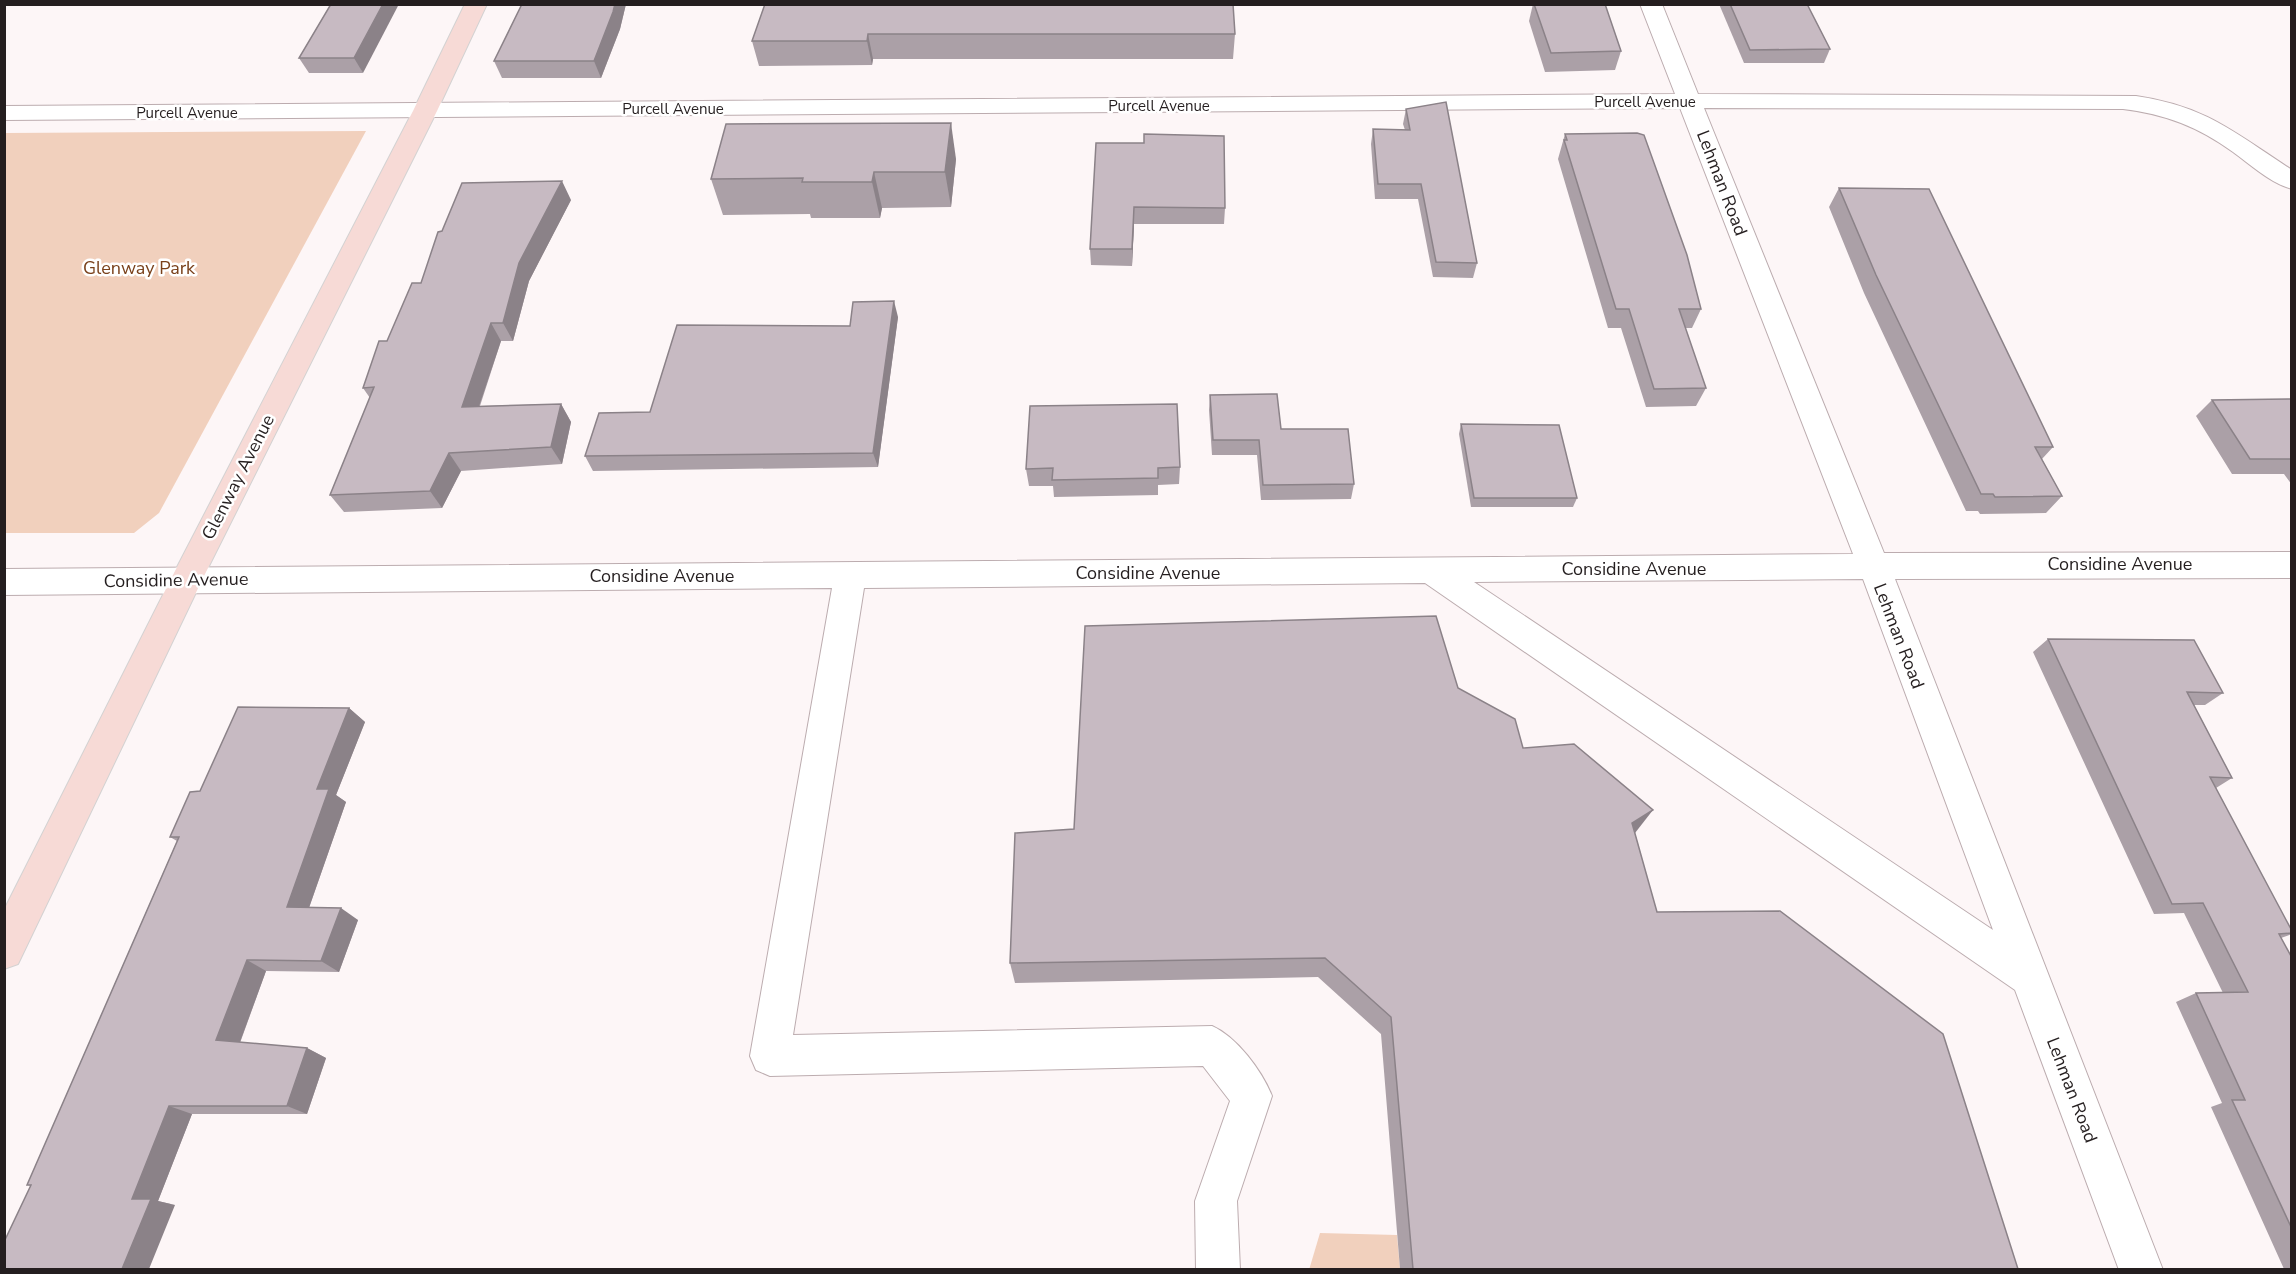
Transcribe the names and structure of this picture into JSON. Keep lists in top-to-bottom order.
{
  "streets": {
    "main road": ["Glenway Avenue"],
    "street": ["Purcell Avenue", "Lehman Road", "Considine Avenue"]
  },
  "crossings": [
    ["Purcell Avenue", "Lehman Road"],
    ["Purcell Avenue", "Glenway Avenue"],
    ["Lehman Road", "Considine Avenue"],
    ["Glenway Avenue", "Considine Avenue"]
  ],
  "parks": ["Glenway Park"]
}
